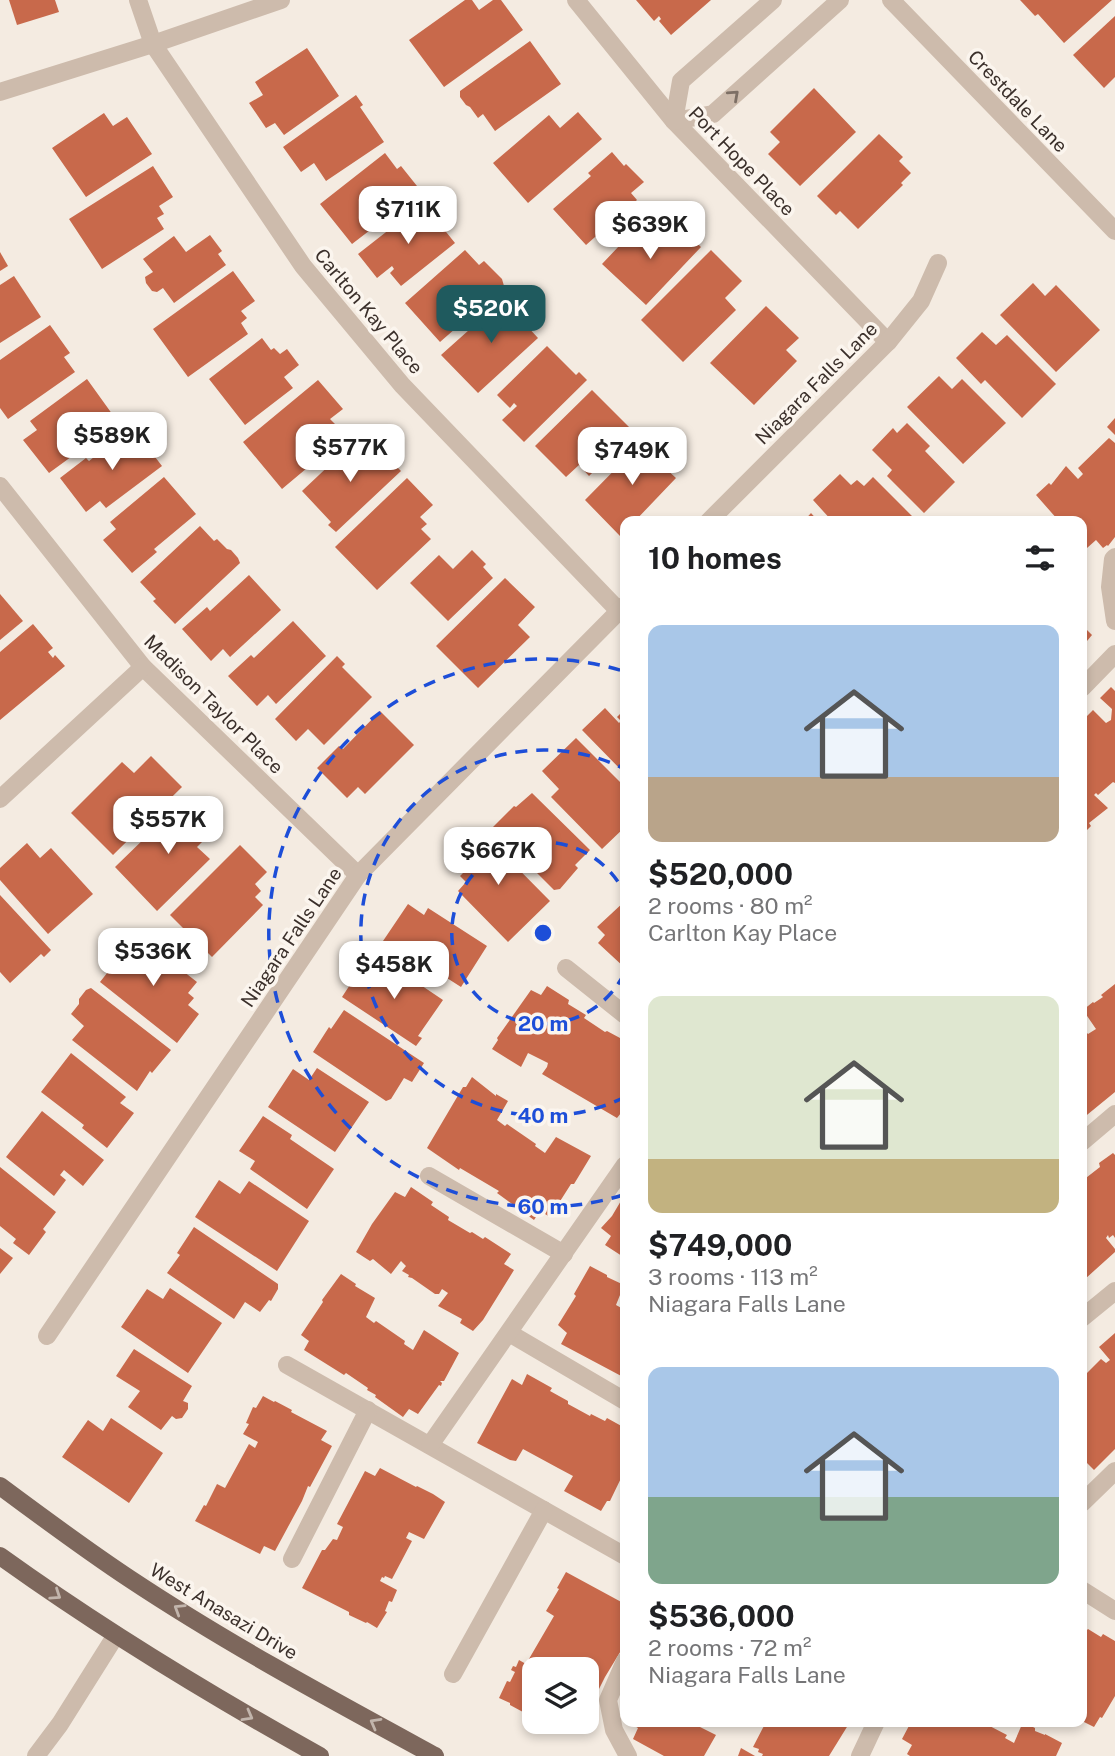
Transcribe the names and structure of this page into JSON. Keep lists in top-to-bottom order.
{
  "streets": {
    "main road": ["West Anasazi Drive"],
    "street": [
      "Crestdale Lane",
      "Port Hope Place",
      "Carlton Kay Place",
      "Niagara Falls Lane",
      "Madison Taylor Place"
    ]
  },
  "crossings": [
    ["Port Hope Place", "Niagara Falls Lane"],
    ["Niagara Falls Lane", "Madison Taylor Place"]
  ],
  "page": {
    "price": [
      "$711K",
      "$639K",
      "$520K",
      "$589K",
      "$577K",
      "$749K",
      "$557K",
      "$667K",
      "$536K",
      "$458K"
    ],
    "heading": "10 homes",
    "list": [
      {
        "name": "$520,000",
        "note": "2 rooms · 80 m² · Carlton Kay Place"
      },
      {
        "name": "$749,000",
        "note": "3 rooms · 113 m² · Niagara Falls Lane"
      },
      {
        "name": "$536,000",
        "note": "2 rooms · 72 m² · Niagara Falls Lane"
      }
    ]
  },
  "rings": ["20 m", "40 m", "60 m"]
}
